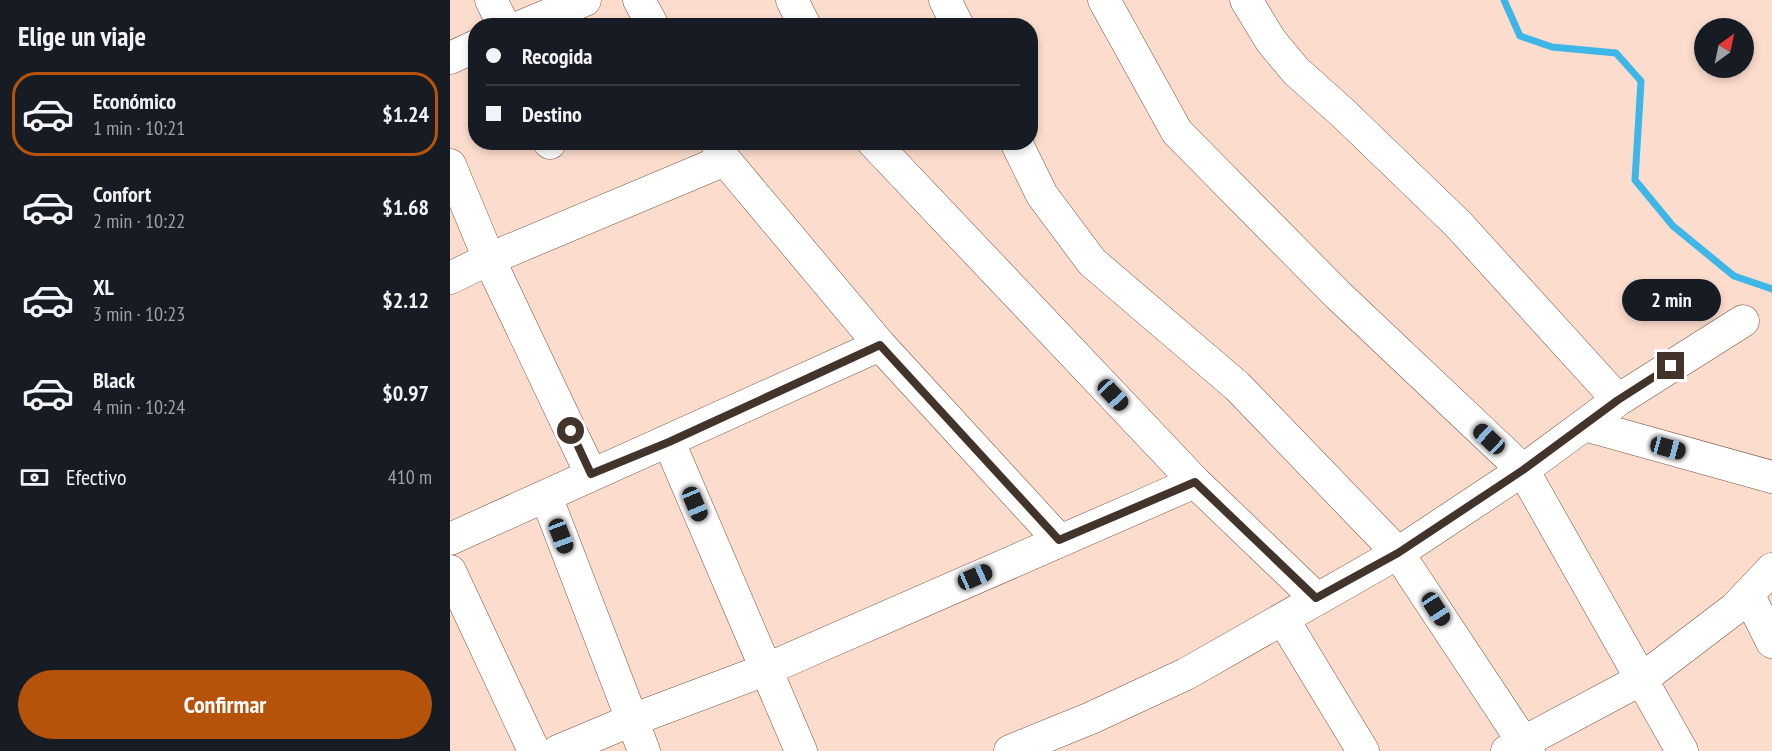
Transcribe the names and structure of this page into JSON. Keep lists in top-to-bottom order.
{
  "north": "top right",
  "page": {
    "heading": "Elige un viaje",
    "banner": ["Recogida", "Destino"],
    "list": [
      {
        "name": "Económico",
        "note": "1 min · 10:21",
        "value": "$1.24"
      },
      {
        "name": "Confort",
        "note": "2 min · 10:22",
        "value": "$1.68"
      },
      {
        "name": "XL",
        "note": "3 min · 10:23",
        "value": "$2.12"
      },
      {
        "name": "Black",
        "note": "4 min · 10:24",
        "value": "$0.97"
      }
    ],
    "bubble": "2 min",
    "pay": ["Efectivo", "410 m"],
    "buttons": "Confirmar"
  }
}
